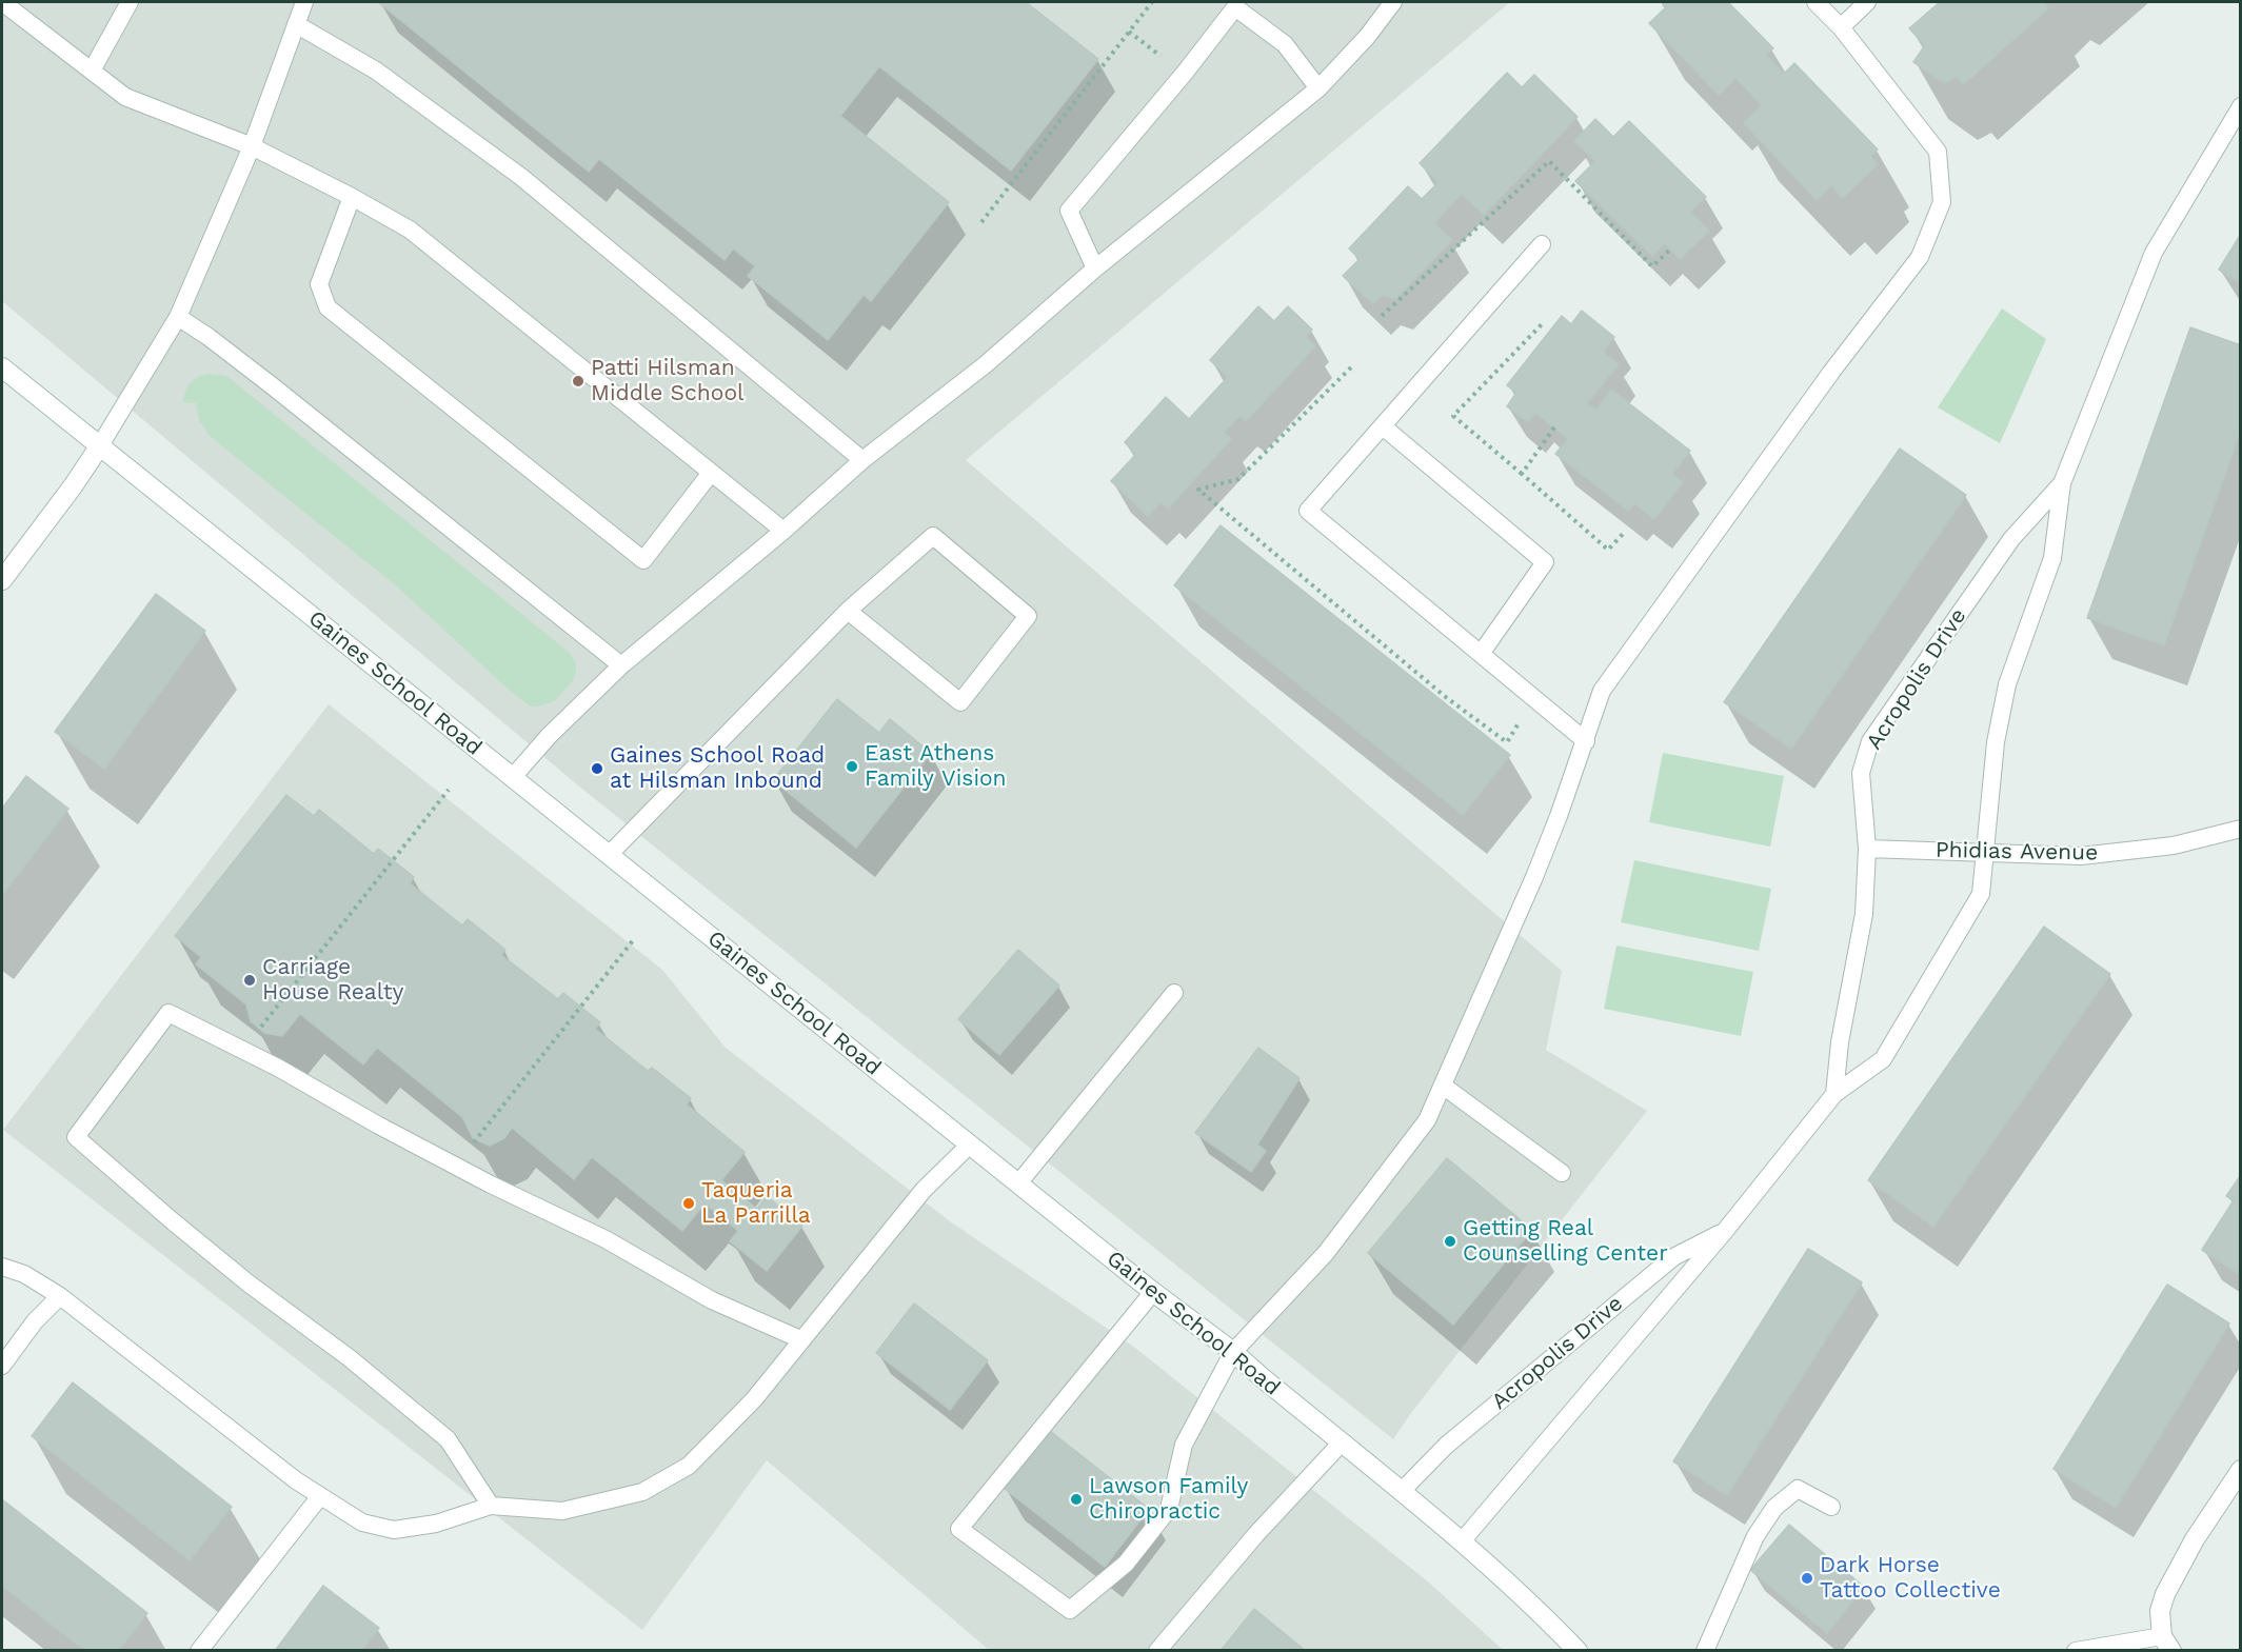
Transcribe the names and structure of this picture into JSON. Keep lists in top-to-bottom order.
{
  "streets": {
    "main road": ["Gaines School Road"],
    "lane": ["Acropolis Drive", "Phidias Avenue"]
  },
  "crossings": [
    ["Acropolis Drive", "Gaines School Road"],
    ["Acropolis Drive", "Phidias Avenue"]
  ],
  "places": [
    "Patti Hilsman Middle School",
    "East Athens Family Vision",
    "Gaines School Road at Hilsman Inbound",
    "Carriage House Realty",
    "Taqueria La Parrilla",
    "Getting Real Counselling Center",
    "Lawson Family Chiropractic",
    "Dark Horse Tattoo Collective"
  ]
}
